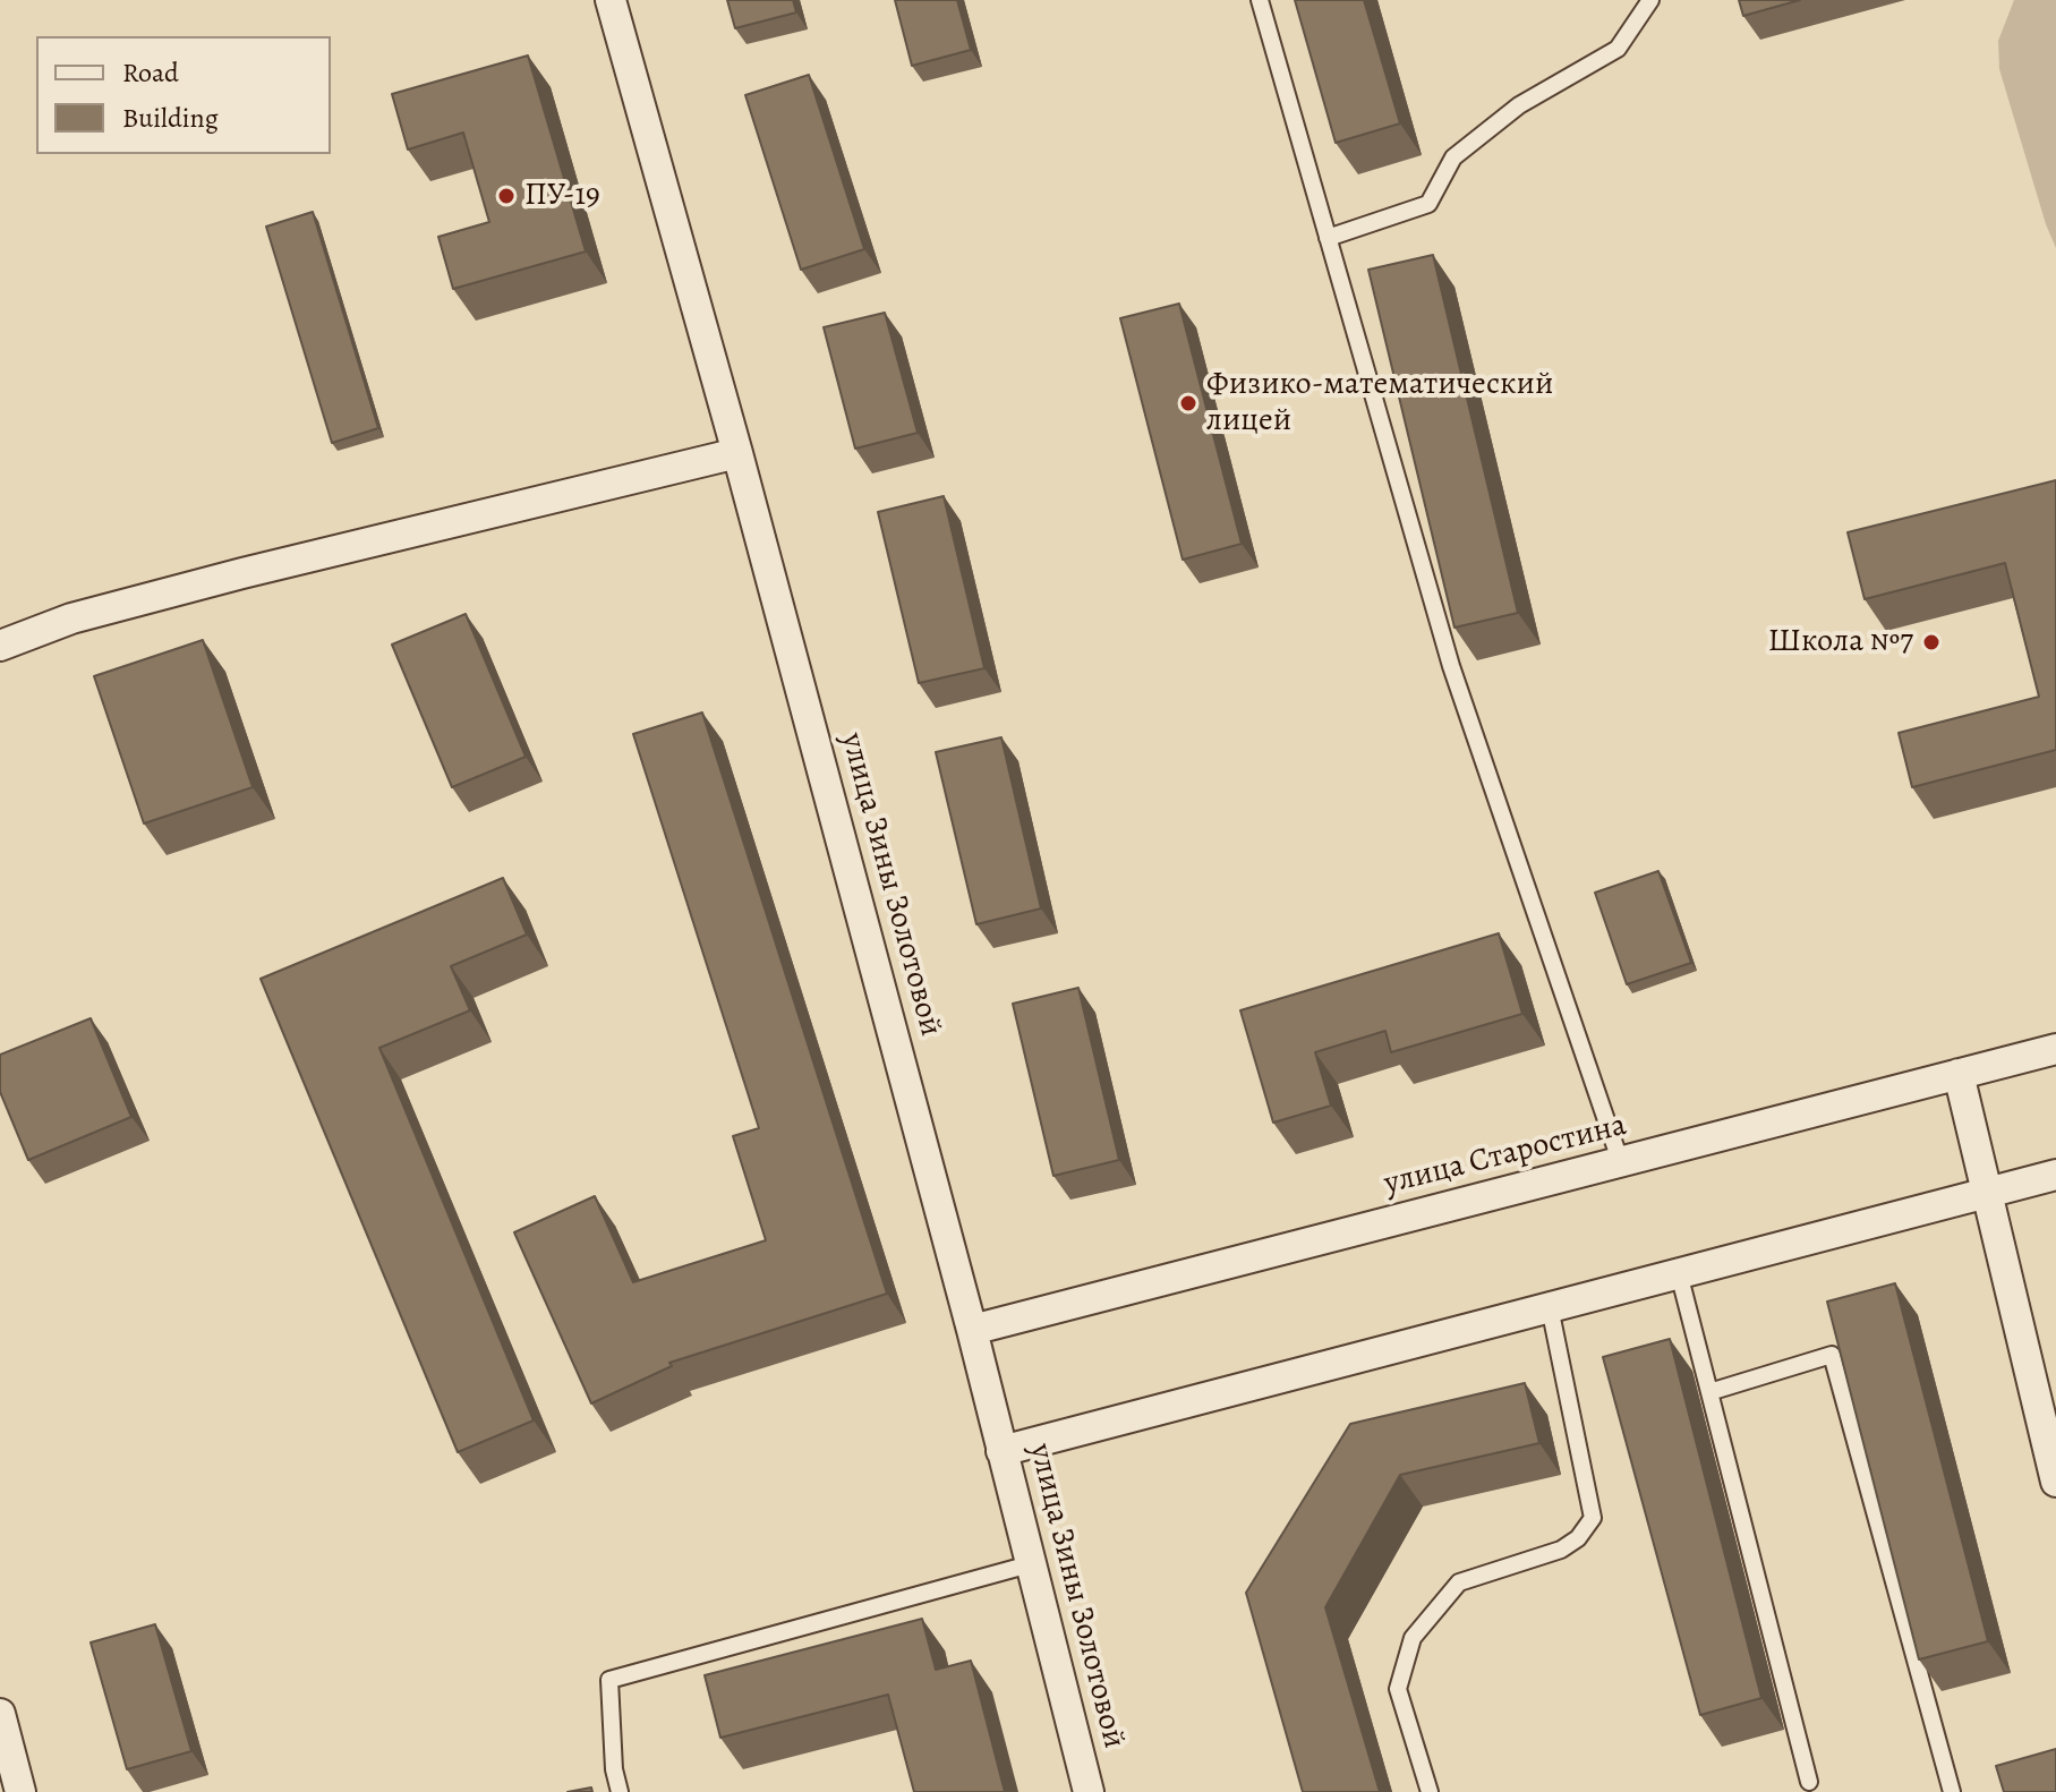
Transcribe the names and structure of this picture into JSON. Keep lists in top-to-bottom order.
{
  "streets": {
    "street": ["улица Зины Золотовой", "улица Старостина"]
  },
  "crossings": [
    ["улица Зины Золотовой", "улица Старостина"]
  ],
  "places": ["ПУ-19", "Физико-математический лицей", "Школа №7"],
  "legend": ["Road", "Building"]
}
